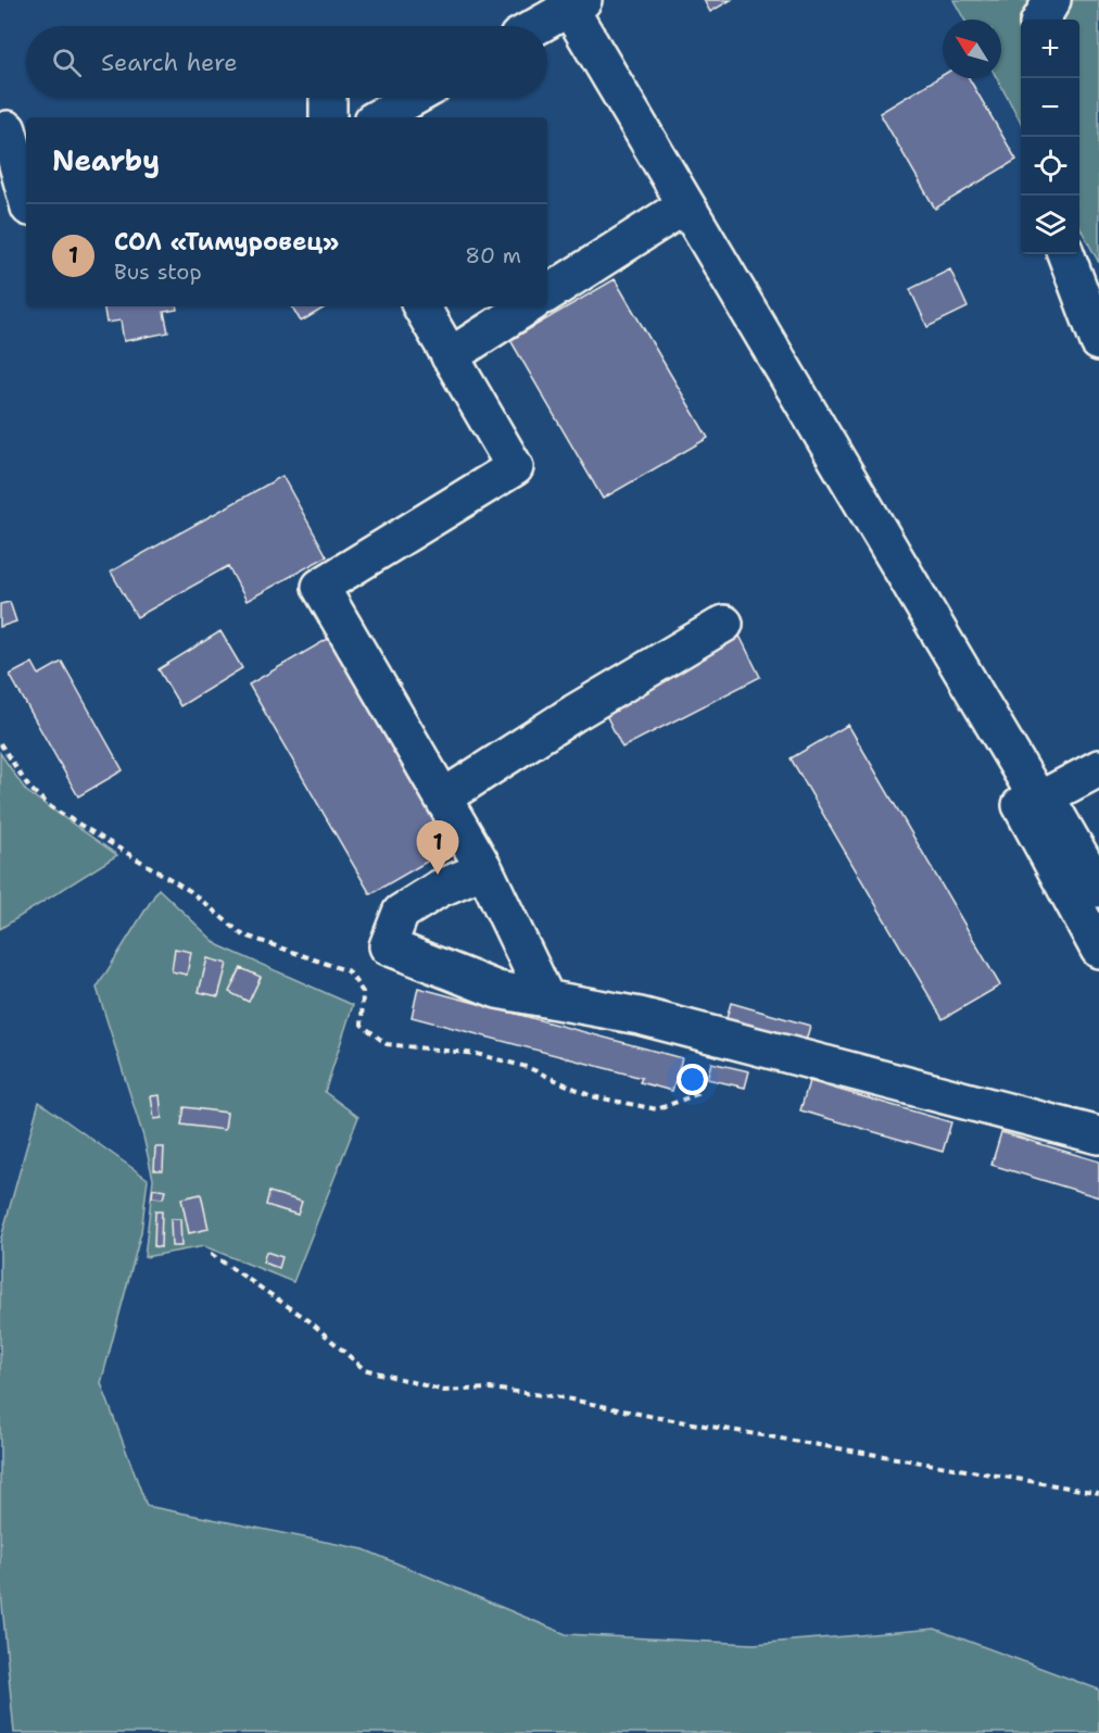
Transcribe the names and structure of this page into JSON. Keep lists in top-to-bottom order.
{
  "north": "top left",
  "page": {
    "map_buttons": ["+", "−"],
    "search": "Search here",
    "heading": "Nearby",
    "list": [
      {
        "mark": "1",
        "name": "СОЛ «Тимуровец»",
        "note": "Bus stop",
        "value": "80 m"
      }
    ],
    "pins": "1"
  }
}
